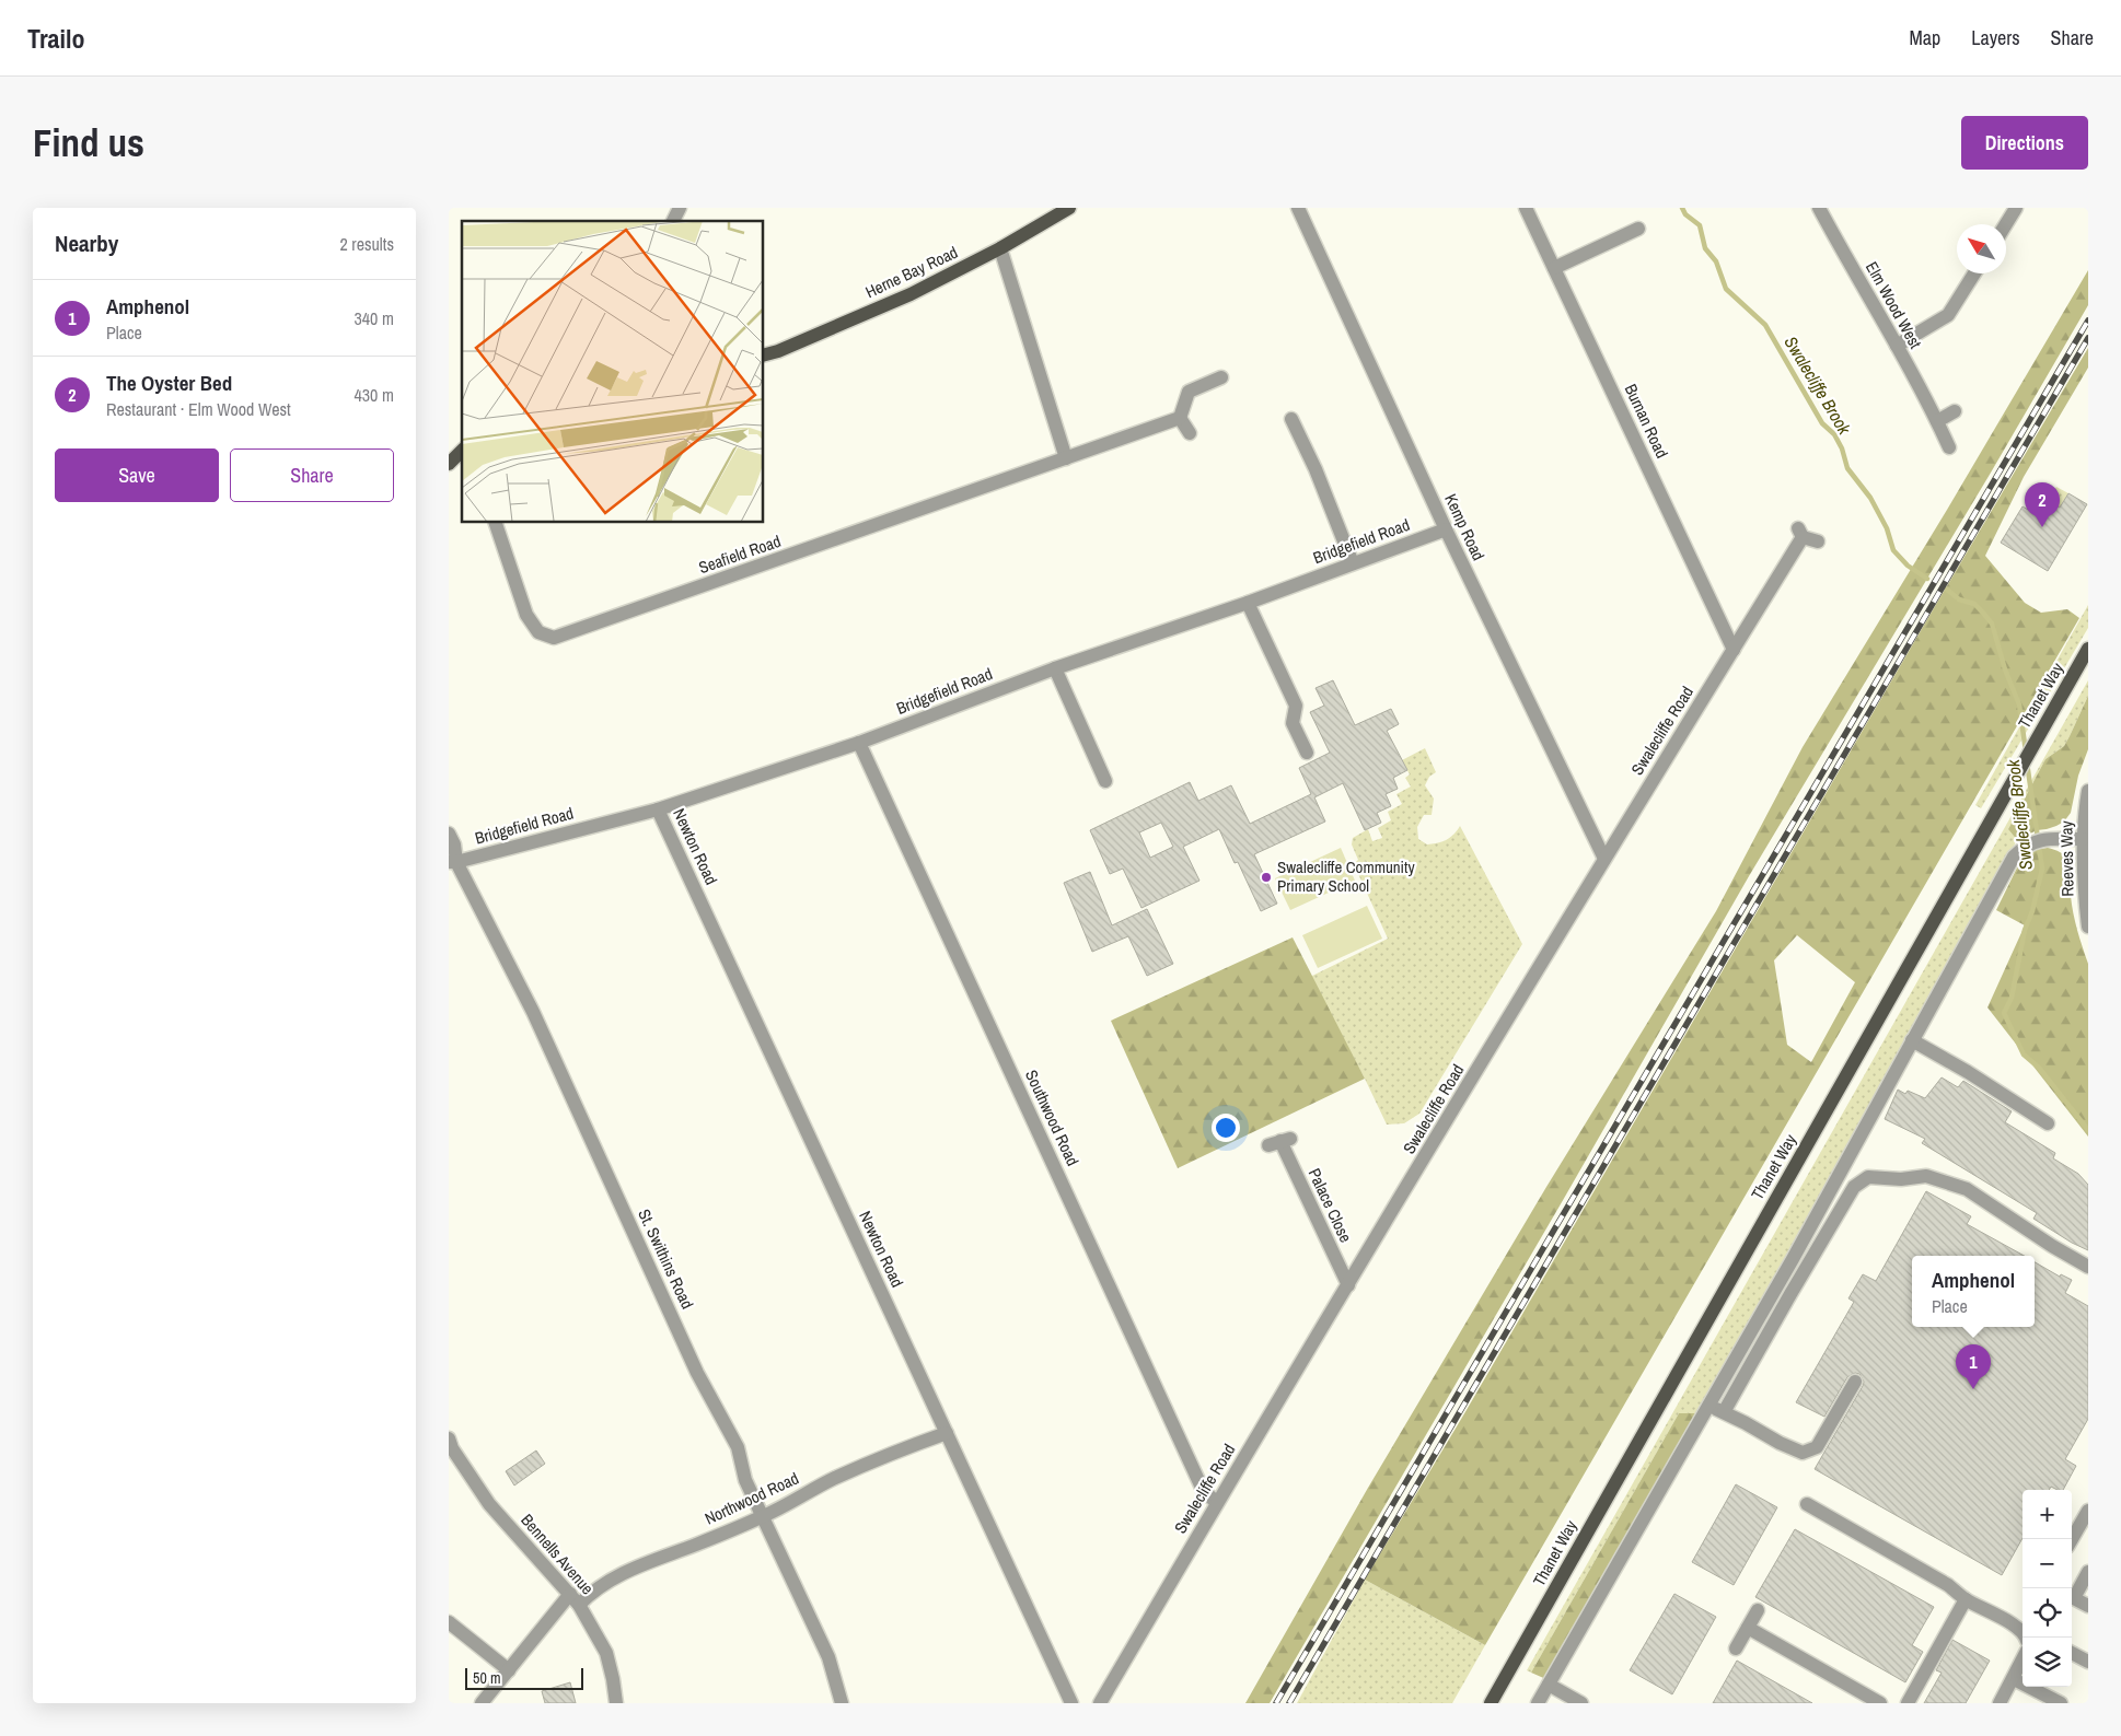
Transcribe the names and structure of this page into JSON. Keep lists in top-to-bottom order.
{
  "streets": {
    "main road": ["Herne Bay Road", "Thanet Way"],
    "street": [
      "Elm Wood West",
      "Burnan Road",
      "Kemp Road",
      "Bridgefield Road",
      "Seafield Road",
      "Swalecliffe Road",
      "Newton Road",
      "Reeves Way",
      "Southwood Road",
      "Palace Close",
      "St. Swithins Road",
      "Northwood Road",
      "Bennells Avenue"
    ]
  },
  "crossings": [
    ["Burnan Road", "Swalecliffe Road"],
    ["Kemp Road", "Bridgefield Road"],
    ["Kemp Road", "Swalecliffe Road"],
    ["Bridgefield Road", "Newton Road"],
    ["Bridgefield Road", "Southwood Road"],
    ["Bridgefield Road", "St. Swithins Road"],
    ["Swalecliffe Road", "Southwood Road"],
    ["Swalecliffe Road", "Palace Close"],
    ["Newton Road", "Northwood Road"],
    ["St. Swithins Road", "Northwood Road"],
    ["Northwood Road", "Bennells Avenue"]
  ],
  "water": ["Swalecliffe Brook"],
  "places": ["Swalecliffe Community Primary School"],
  "scale_bar": "50 m",
  "north": "top left",
  "page": {
    "header": "Trailo",
    "nav": ["Map", "Layers", "Share"],
    "buttons": [
      "Directions",
      ["Save", "Share"]
    ],
    "title": "Find us",
    "heading": ["Nearby", "2 results"],
    "list": [
      {
        "mark": "1",
        "name": "Amphenol",
        "note": "Place",
        "value": "340 m"
      },
      {
        "mark": "2",
        "name": "The Oyster Bed",
        "note": "Restaurant · Elm Wood West",
        "value": "430 m"
      }
    ],
    "pins": ["2", "1"],
    "popup": ["Amphenol", "Place"],
    "map_buttons": ["+", "−"],
    "scale": "50 m"
  }
}
